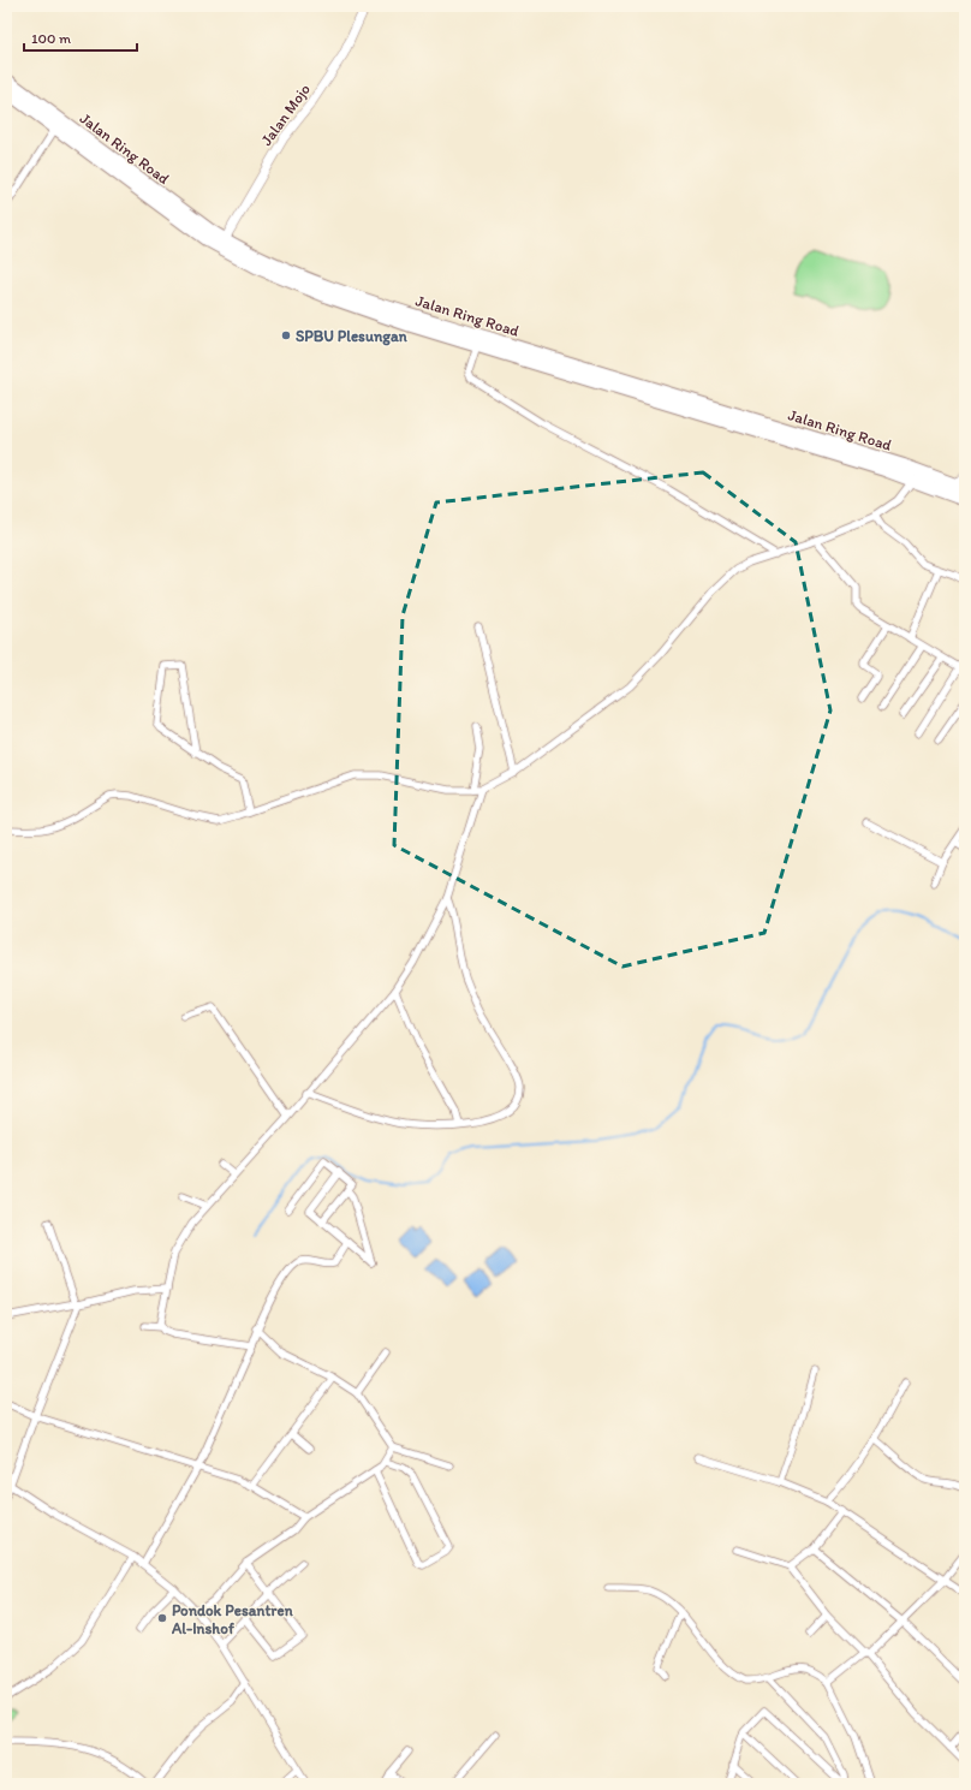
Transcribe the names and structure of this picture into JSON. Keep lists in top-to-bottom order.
{
  "streets": {
    "highway": ["Jalan Ring Road"],
    "street": ["Jalan Mojo"]
  },
  "crossings": [
    ["Jalan Mojo", "Jalan Ring Road"]
  ],
  "places": ["SPBU Plesungan", "Pondok Pesantren Al-Inshof"],
  "scale_bar": "100 m"
}
